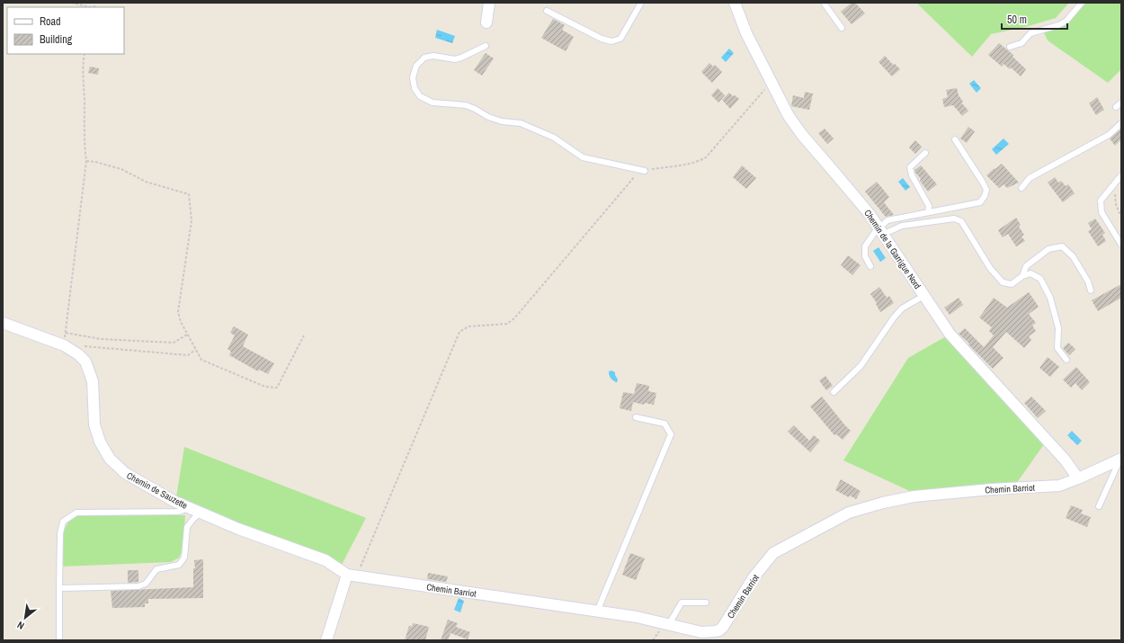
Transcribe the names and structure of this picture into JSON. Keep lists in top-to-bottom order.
{
  "streets": {
    "street": ["Chemin de la Garrigue Nord", "Chemin Barriot", "Chemin de Sauzette"]
  },
  "crossings": [
    ["Chemin de la Garrigue Nord", "Chemin Barriot"],
    ["Chemin Barriot", "Chemin de Sauzette"]
  ],
  "legend": ["Road", "Building"],
  "scale_bar": "50 m",
  "north": "bottom left"
}
